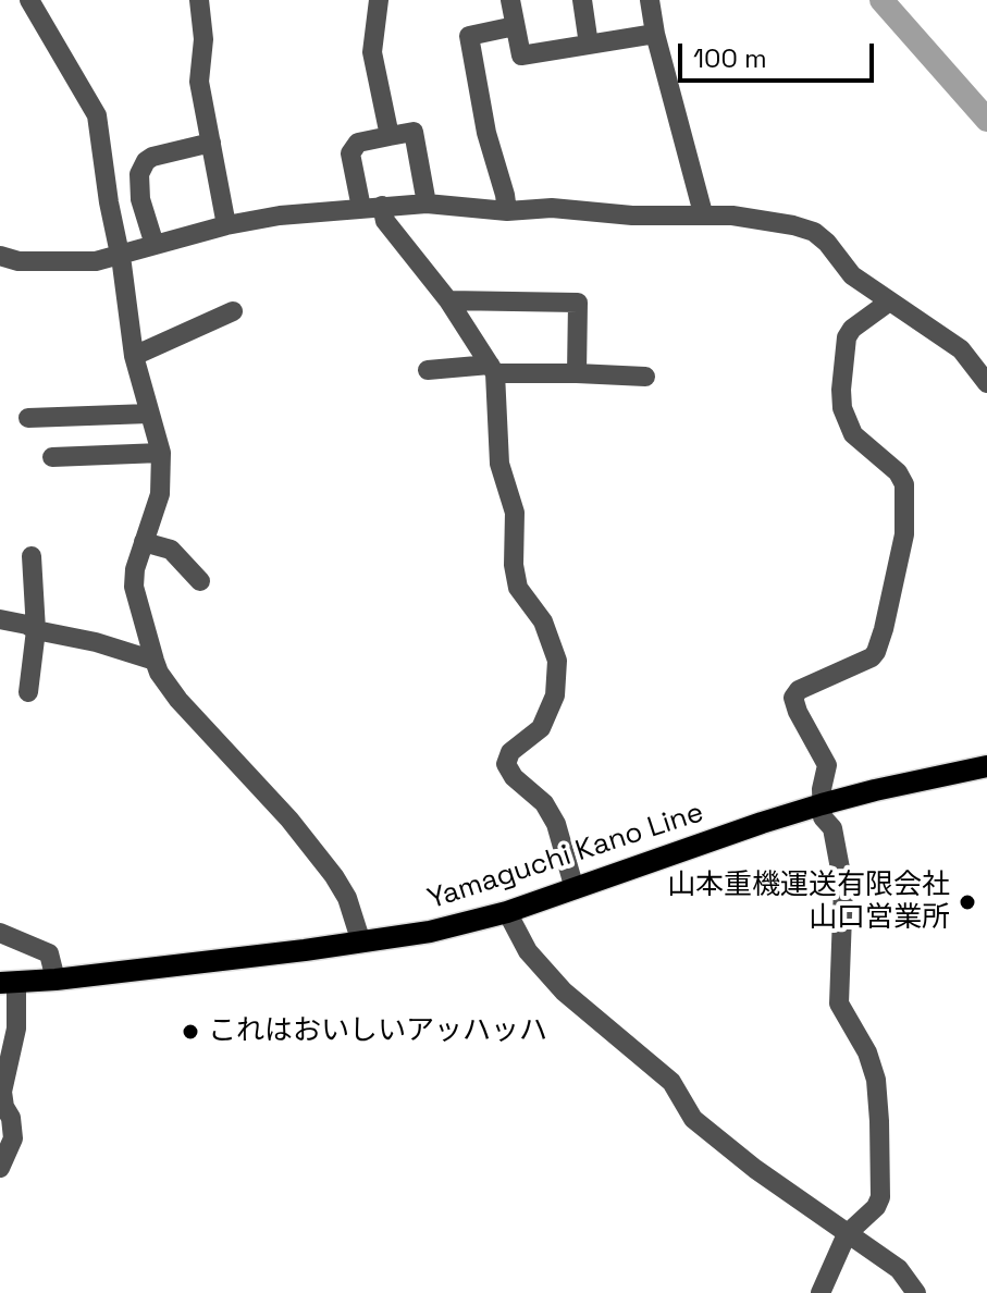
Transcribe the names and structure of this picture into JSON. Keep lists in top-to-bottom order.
{
  "streets": {
    "main road": ["Yamaguchi Kano Line"]
  },
  "places": ["山本重機運送有限会社 山口営業所", "これはおいしいアッハッハ"],
  "scale_bar": "100 m"
}
